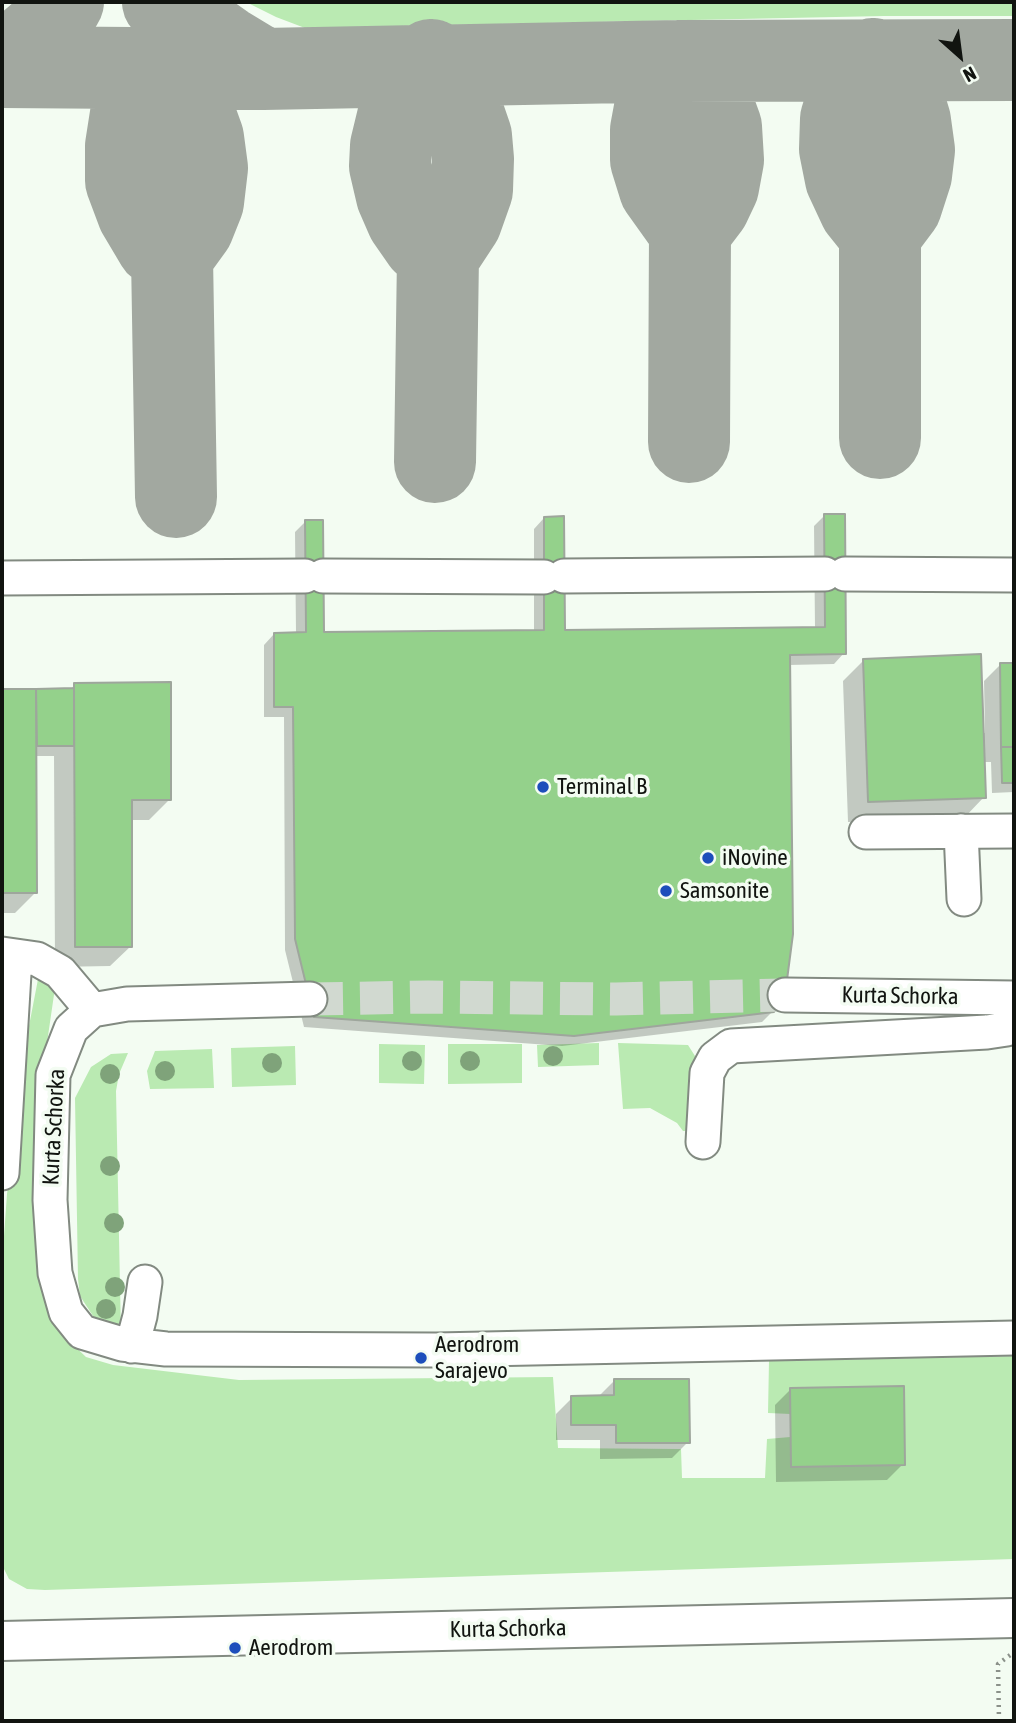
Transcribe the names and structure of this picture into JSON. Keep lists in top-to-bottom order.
{
  "streets": {
    "main road": ["Kurta Schorka"]
  },
  "places": [
    "Terminal B",
    "iNovine",
    "Samsonite",
    "Aerodrom Sarajevo",
    "Aerodrom"
  ],
  "north": "bottom right"
}
